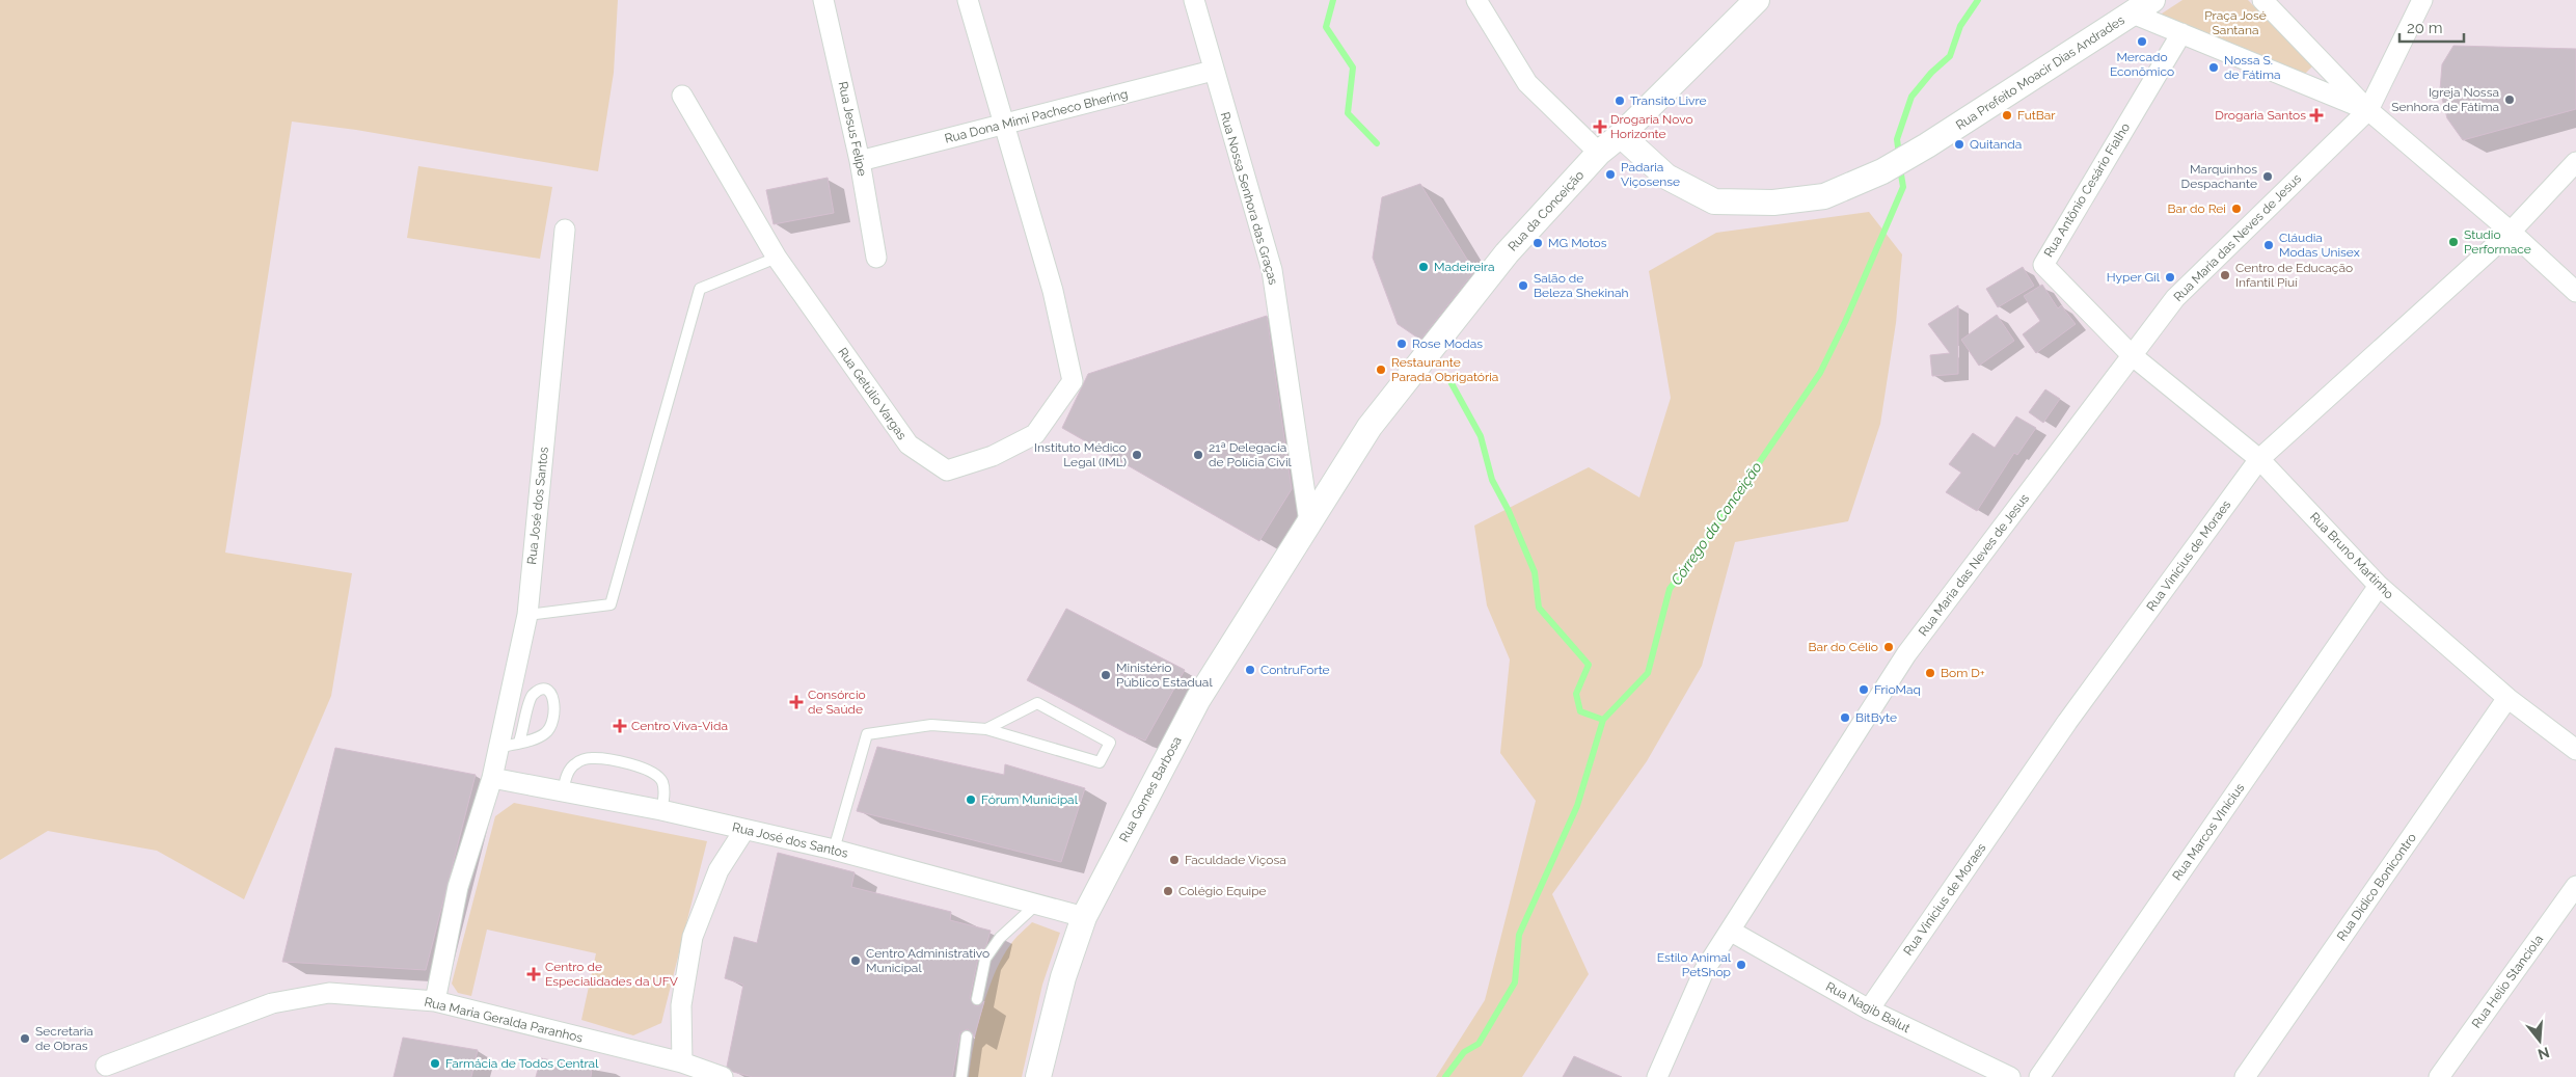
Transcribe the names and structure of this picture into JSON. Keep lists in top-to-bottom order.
{
  "streets": {
    "street": [
      "Rua Prefeito Moacir Dias Andrades",
      "Rua Dona Mimi Pacheco Bhering",
      "Rua Jesus Felipe",
      "Rua Antônio Cesário Fialho",
      "Rua Nossa Senhora das Graças",
      "Rua da Conceição",
      "Rua Maria das Neves de Jesus",
      "Rua Getúlio Vargas",
      "Rua José dos Santos",
      "Rua Vinícius de Moraes",
      "Rua Bruno Martinho",
      "Rua Gomes Barbosa",
      "Rua Marcos VInícius",
      "Rua Didico Bonicontro",
      "Rua Helio Stanciola",
      "Rua Nagib Balut",
      "Rua Maria Geralda Paranhos"
    ]
  },
  "crossings": [
    ["Rua Prefeito Moacir Dias Andrades", "Rua da Conceição"],
    ["Rua Dona Mimi Pacheco Bhering", "Rua Jesus Felipe"],
    ["Rua Dona Mimi Pacheco Bhering", "Rua Nossa Senhora das Graças"],
    ["Rua Dona Mimi Pacheco Bhering", "Rua Getúlio Vargas"],
    ["Rua Antônio Cesário Fialho", "Rua Maria das Neves de Jesus"],
    ["Rua Antônio Cesário Fialho", "Rua Bruno Martinho"],
    ["Rua Nossa Senhora das Graças", "Rua da Conceição"],
    ["Rua Nossa Senhora das Graças", "Rua Gomes Barbosa"],
    ["Rua da Conceição", "Rua Gomes Barbosa"],
    ["Rua Maria das Neves de Jesus", "Rua Bruno Martinho"],
    ["Rua Maria das Neves de Jesus", "Rua Nagib Balut"],
    ["Rua José dos Santos", "Rua Gomes Barbosa"],
    ["Rua José dos Santos", "Rua Maria Geralda Paranhos"],
    ["Rua Vinícius de Moraes", "Rua Bruno Martinho"],
    ["Rua Vinícius de Moraes", "Rua Nagib Balut"],
    ["Rua Bruno Martinho", "Rua Marcos VInícius"],
    ["Rua Bruno Martinho", "Rua Didico Bonicontro"]
  ],
  "water": ["Córrego da Conceição"],
  "parks": ["Praça José Santana"],
  "places": {
    "other": [
      "Mercado Econômico",
      "Nossa S. de Fátima",
      "Igreja Nossa Senhora de Fátima",
      "Transito Livre",
      "FutBar",
      "Quitanda",
      "Padaria Viçosense",
      "Marquinhos Despachante",
      "Bar do Rei",
      "Studio Performace",
      "MG Motos",
      "Cláudia Modas Unisex",
      "Madeireira",
      "Centro de Educação Infantil Piuí",
      "Hyper Gil",
      "Salão de Beleza Shekinah",
      "Rose Modas",
      "Restaurante Parada Obrigatória",
      "Instituto Médico Legal (IML)",
      "21ª Delegacia de Polícia Civil",
      "Bar do Célio",
      "ContruForte",
      "Bom D+",
      "Ministério Público Estadual",
      "FrioMaq",
      "BitByte",
      "Fórum Municipal",
      "Faculdade Viçosa",
      "Colégio Equipe",
      "Centro Administrativo Municipal",
      "Estilo Animal PetShop",
      "Secretaria de Obras",
      "Farmácia de Todos Central"
    ],
    "health": [
      "Drogaria Santos",
      "Drogaria Novo Horizonte",
      "Consórcio de Saúde",
      "Centro Viva-Vida",
      "Centro de Especialidades da UFV"
    ]
  },
  "scale_bar": "20 m",
  "north": "bottom"
}
